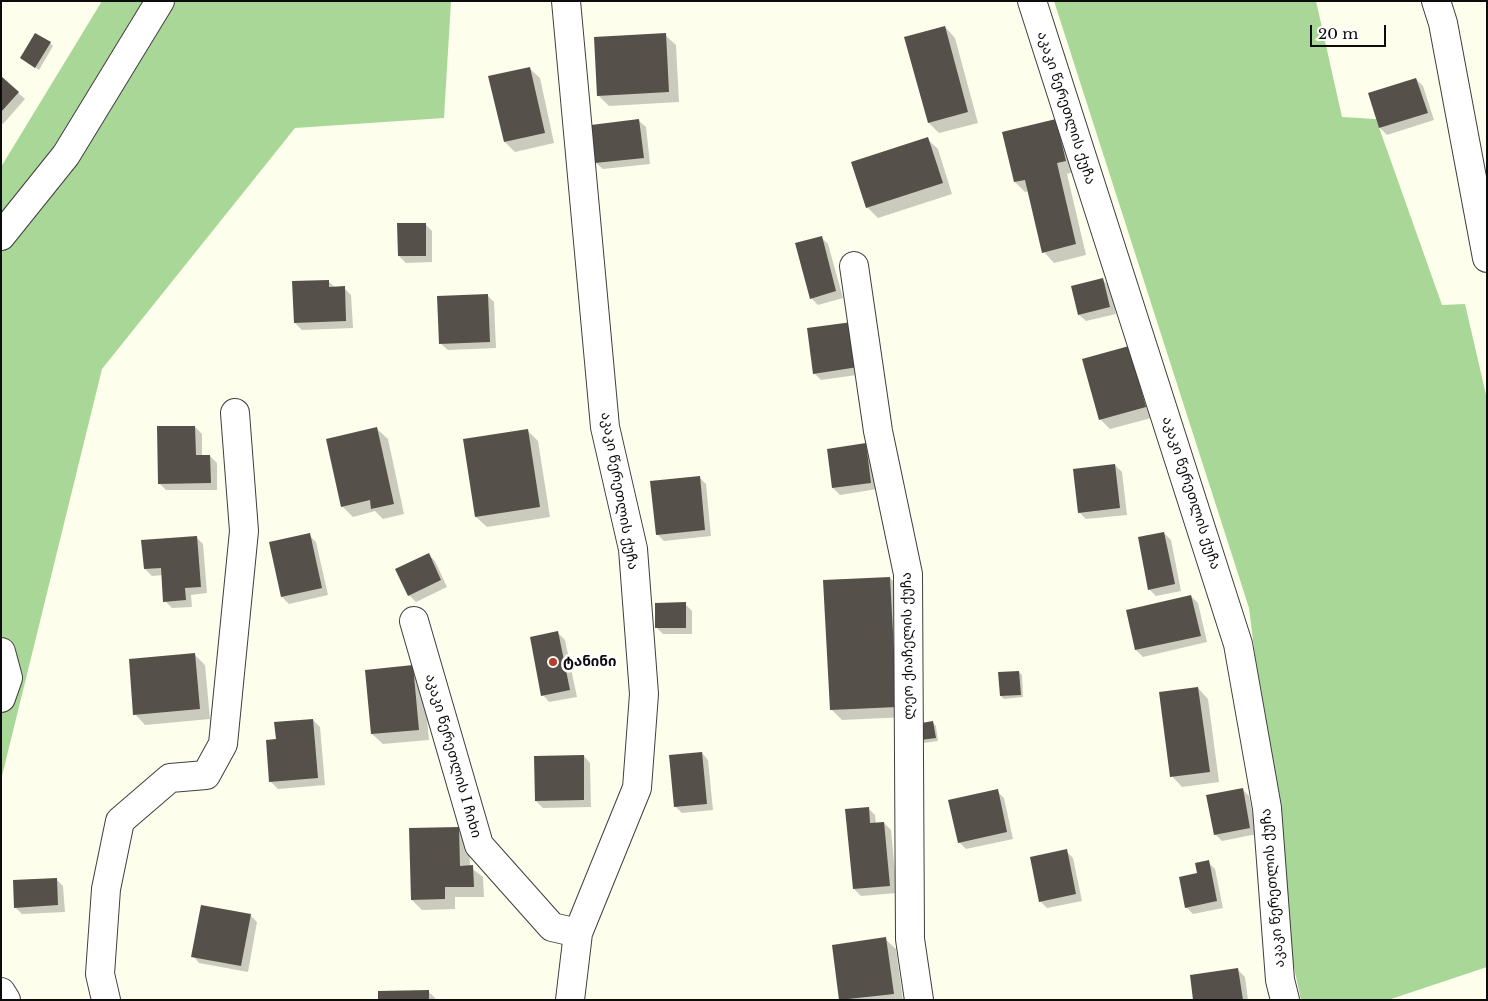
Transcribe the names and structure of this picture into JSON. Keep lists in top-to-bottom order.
{
  "streets": {
    "street": ["აკაკი წერეთლის ქუჩა", "ლეო ქიაჩელის ქუჩა", "აკაკი წერეთლის I ჩიხი"]
  },
  "crossings": [
    ["აკაკი წერეთლის ქუჩა", "აკაკი წერეთლის I ჩიხი"]
  ],
  "places": ["ტანინი"],
  "scale_bar": "20 m"
}
